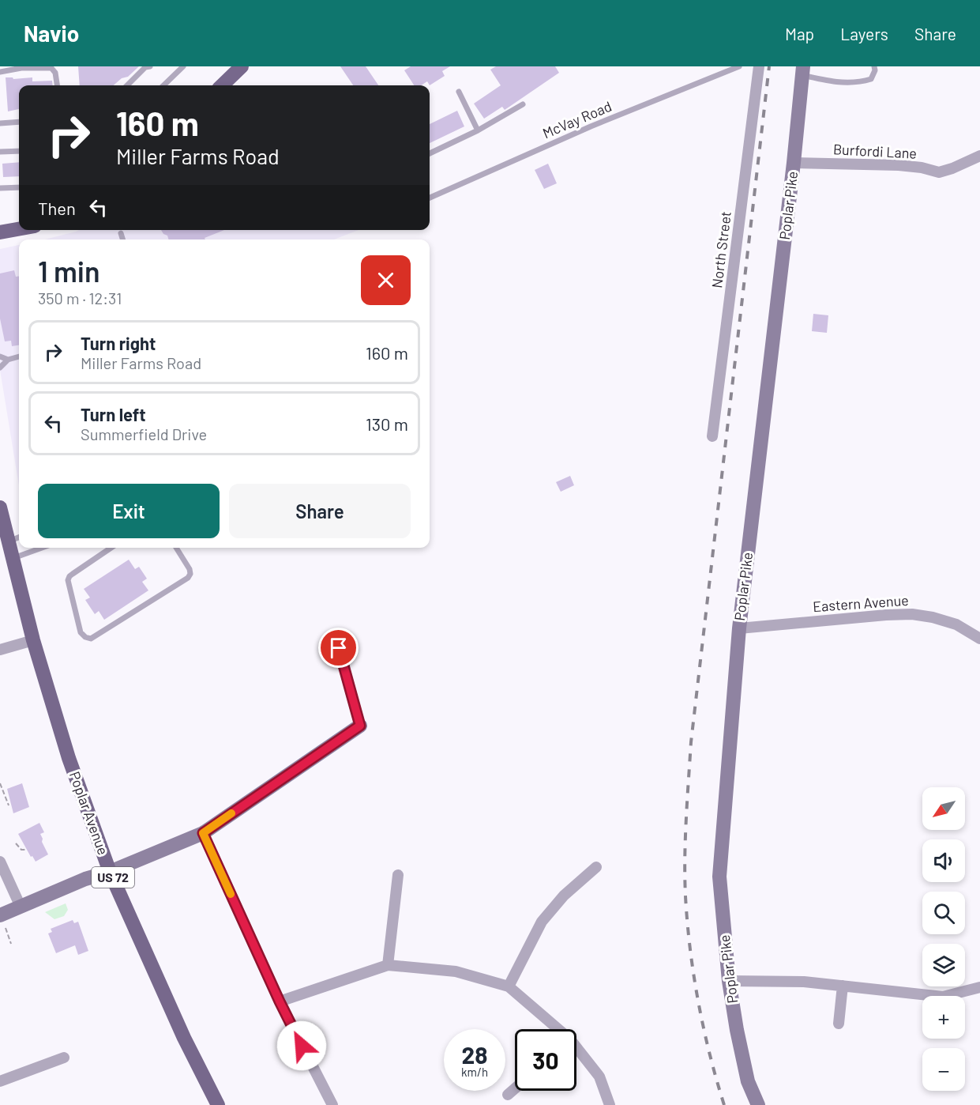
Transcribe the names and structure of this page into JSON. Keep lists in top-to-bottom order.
{
  "streets": {
    "main road": ["Poplar Pike", "Poplar Avenue", "US 72"],
    "street": ["Burfordi Lane", "North Street", "Eastern Avenue"],
    "lane": ["McVay Road"]
  },
  "crossings": [
    ["Burfordi Lane", "Poplar Pike"],
    ["Poplar Pike", "Eastern Avenue"]
  ],
  "north": "bottom left",
  "page": {
    "header": "Navio",
    "nav": ["Map", "Layers", "Share"],
    "turn": ["160 m", "Miller Farms Road"],
    "then": "Then",
    "heading": ["1 min", "350 m · 12:31"],
    "list": [
      {
        "name": "Turn right",
        "note": "Miller Farms Road",
        "value": "160 m"
      },
      {
        "name": "Turn left",
        "note": "Summerfield Drive",
        "value": "130 m"
      }
    ],
    "buttons": ["Exit", "Share"],
    "map_buttons": ["+", "−"],
    "speed": "28 km/h",
    "limit": "30"
  }
}
